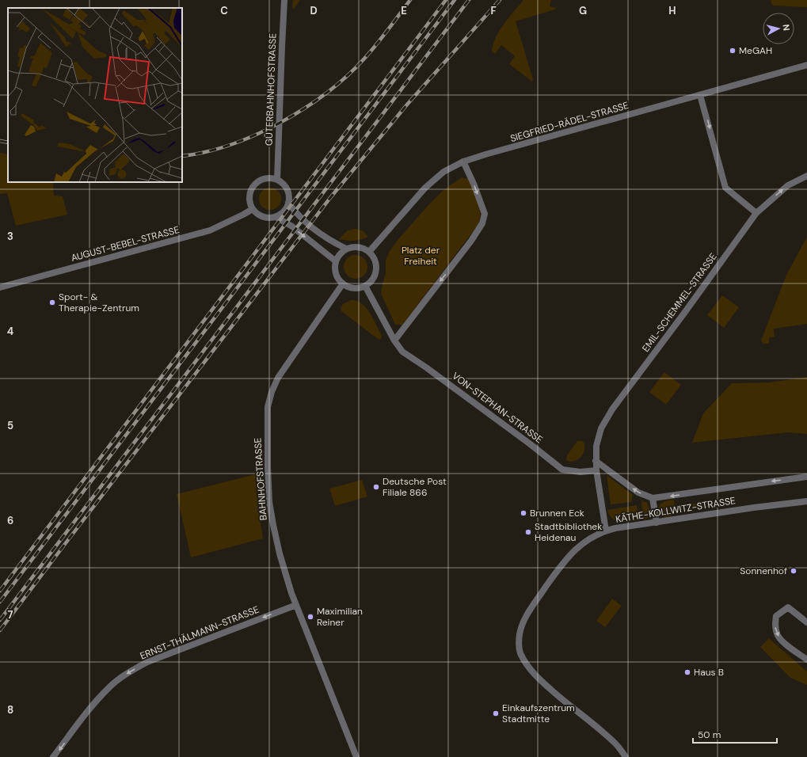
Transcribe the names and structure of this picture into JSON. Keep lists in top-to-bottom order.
{
  "streets": {
    "street": [
      "GÜTERBAHNHOFSTRASSE",
      "SIEGFRIED-RÄDEL-STRASSE",
      "AUGUST-BEBEL-STRASSE",
      "EMIL-SCHEMMEL-STRASSE",
      "VON-STEPHAN-STRASSE",
      "BAHNHOFSTRASSE",
      "KÄTHE-KOLLWITZ-STRASSE",
      "ERNST-THÄLMANN-STRASSE"
    ]
  },
  "crossings": [
    ["GÜTERBAHNHOFSTRASSE", "AUGUST-BEBEL-STRASSE"],
    ["SIEGFRIED-RÄDEL-STRASSE", "BAHNHOFSTRASSE"],
    ["EMIL-SCHEMMEL-STRASSE", "VON-STEPHAN-STRASSE"],
    ["EMIL-SCHEMMEL-STRASSE", "KÄTHE-KOLLWITZ-STRASSE"],
    ["BAHNHOFSTRASSE", "ERNST-THÄLMANN-STRASSE"]
  ],
  "one_way": ["ERNST-THÄLMANN-STRASSE"],
  "parks": ["Platz der Freiheit"],
  "places": [
    "MeGAH",
    "Sport- & Therapie-Zentrum",
    "Deutsche Post Filiale 866",
    "Brunnen Eck",
    "Stadtbibliothek Heidenau",
    "Sonnenhof",
    "Maximilian Reiner",
    "Haus B",
    "Einkaufszentrum Stadtmitte"
  ],
  "scale_bar": "50 m",
  "north": "right",
  "grid": {
    "columns": [
      "C",
      "D",
      "E",
      "F",
      "G",
      "H"
    ],
    "rows": [
      "3",
      "4",
      "5",
      "6",
      "7",
      "8"
    ]
  }
}
